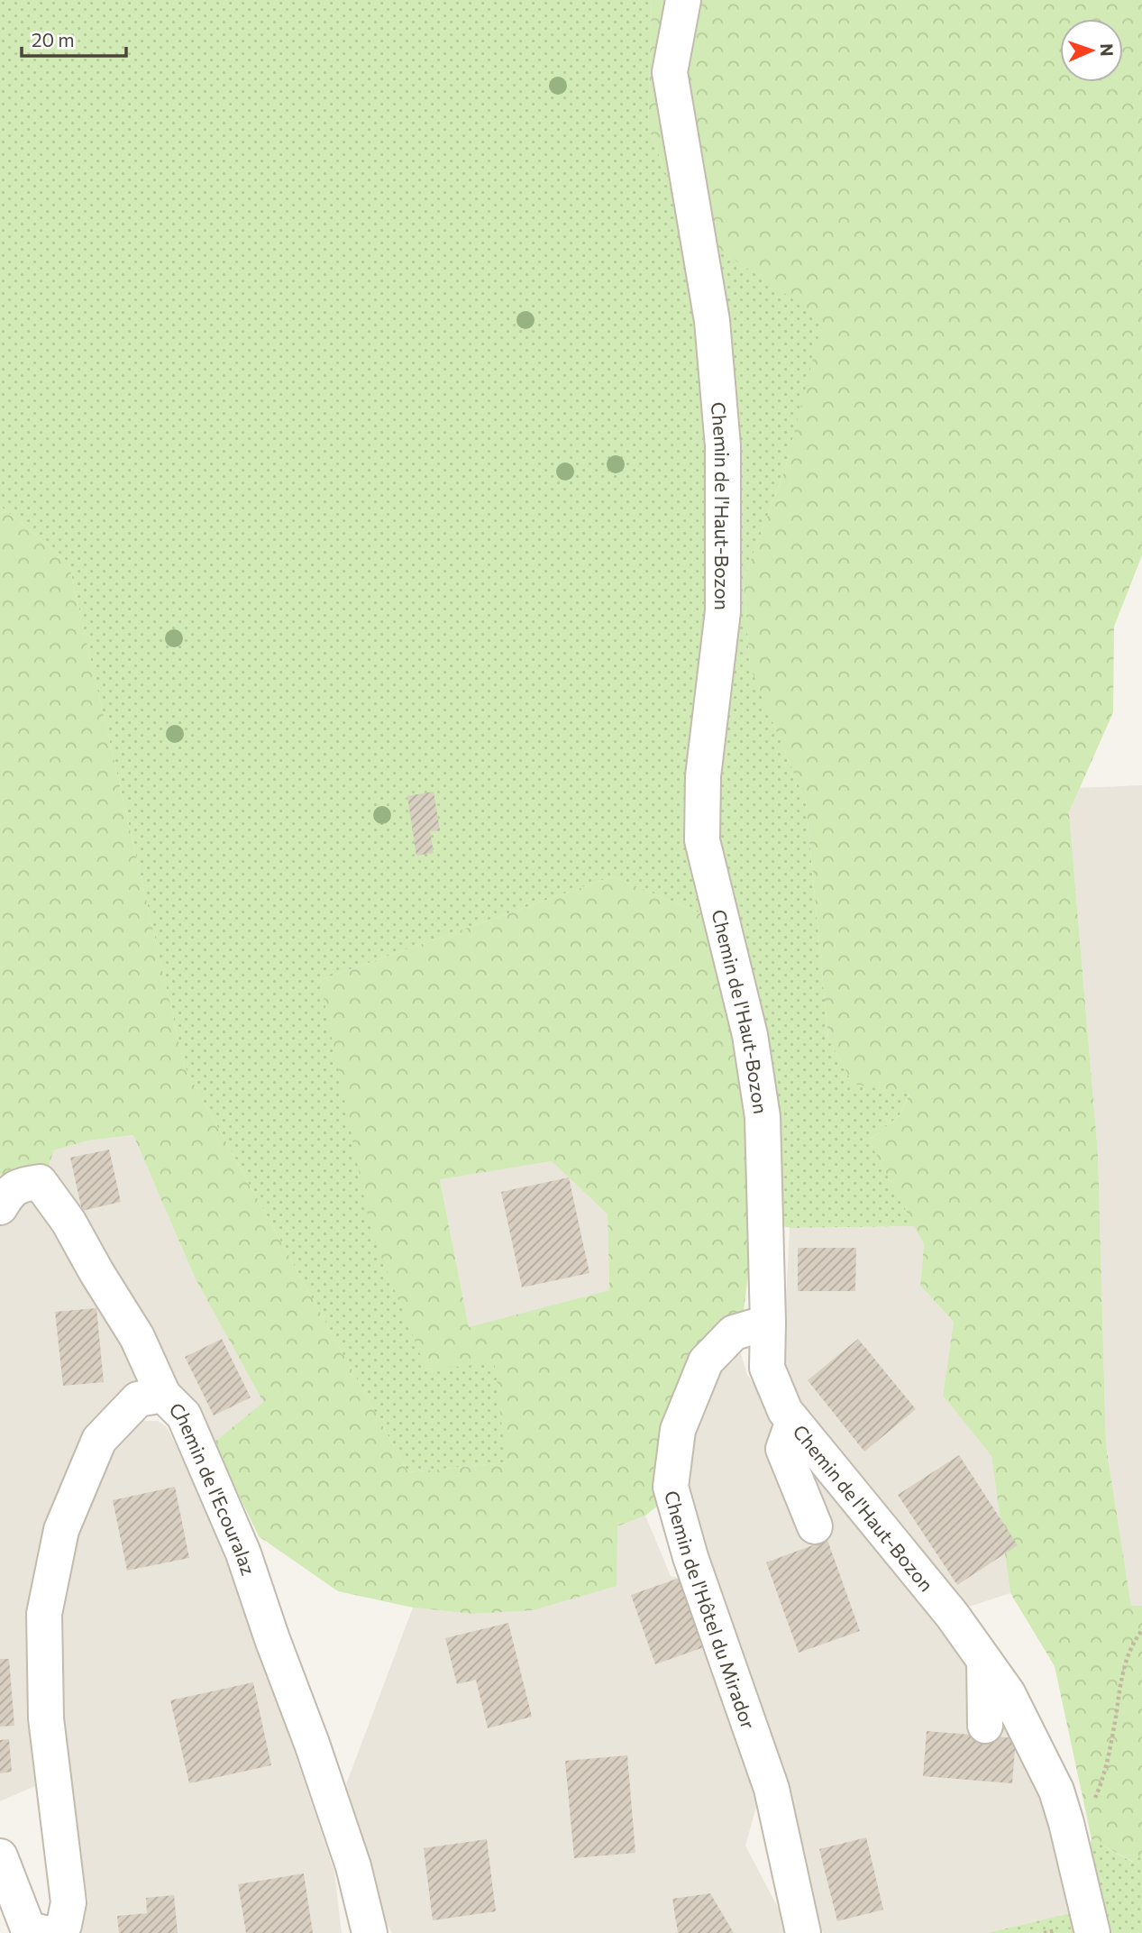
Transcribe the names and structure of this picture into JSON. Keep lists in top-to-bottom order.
{
  "streets": {
    "street": ["Chemin de l'Haut-Bozon", "Chemin de l'Ecouralaz", "Chemin de l'Hôtel du Mirador"]
  },
  "crossings": [
    ["Chemin de l'Haut-Bozon", "Chemin de l'Hôtel du Mirador"]
  ],
  "scale_bar": "20 m",
  "north": "right"
}
